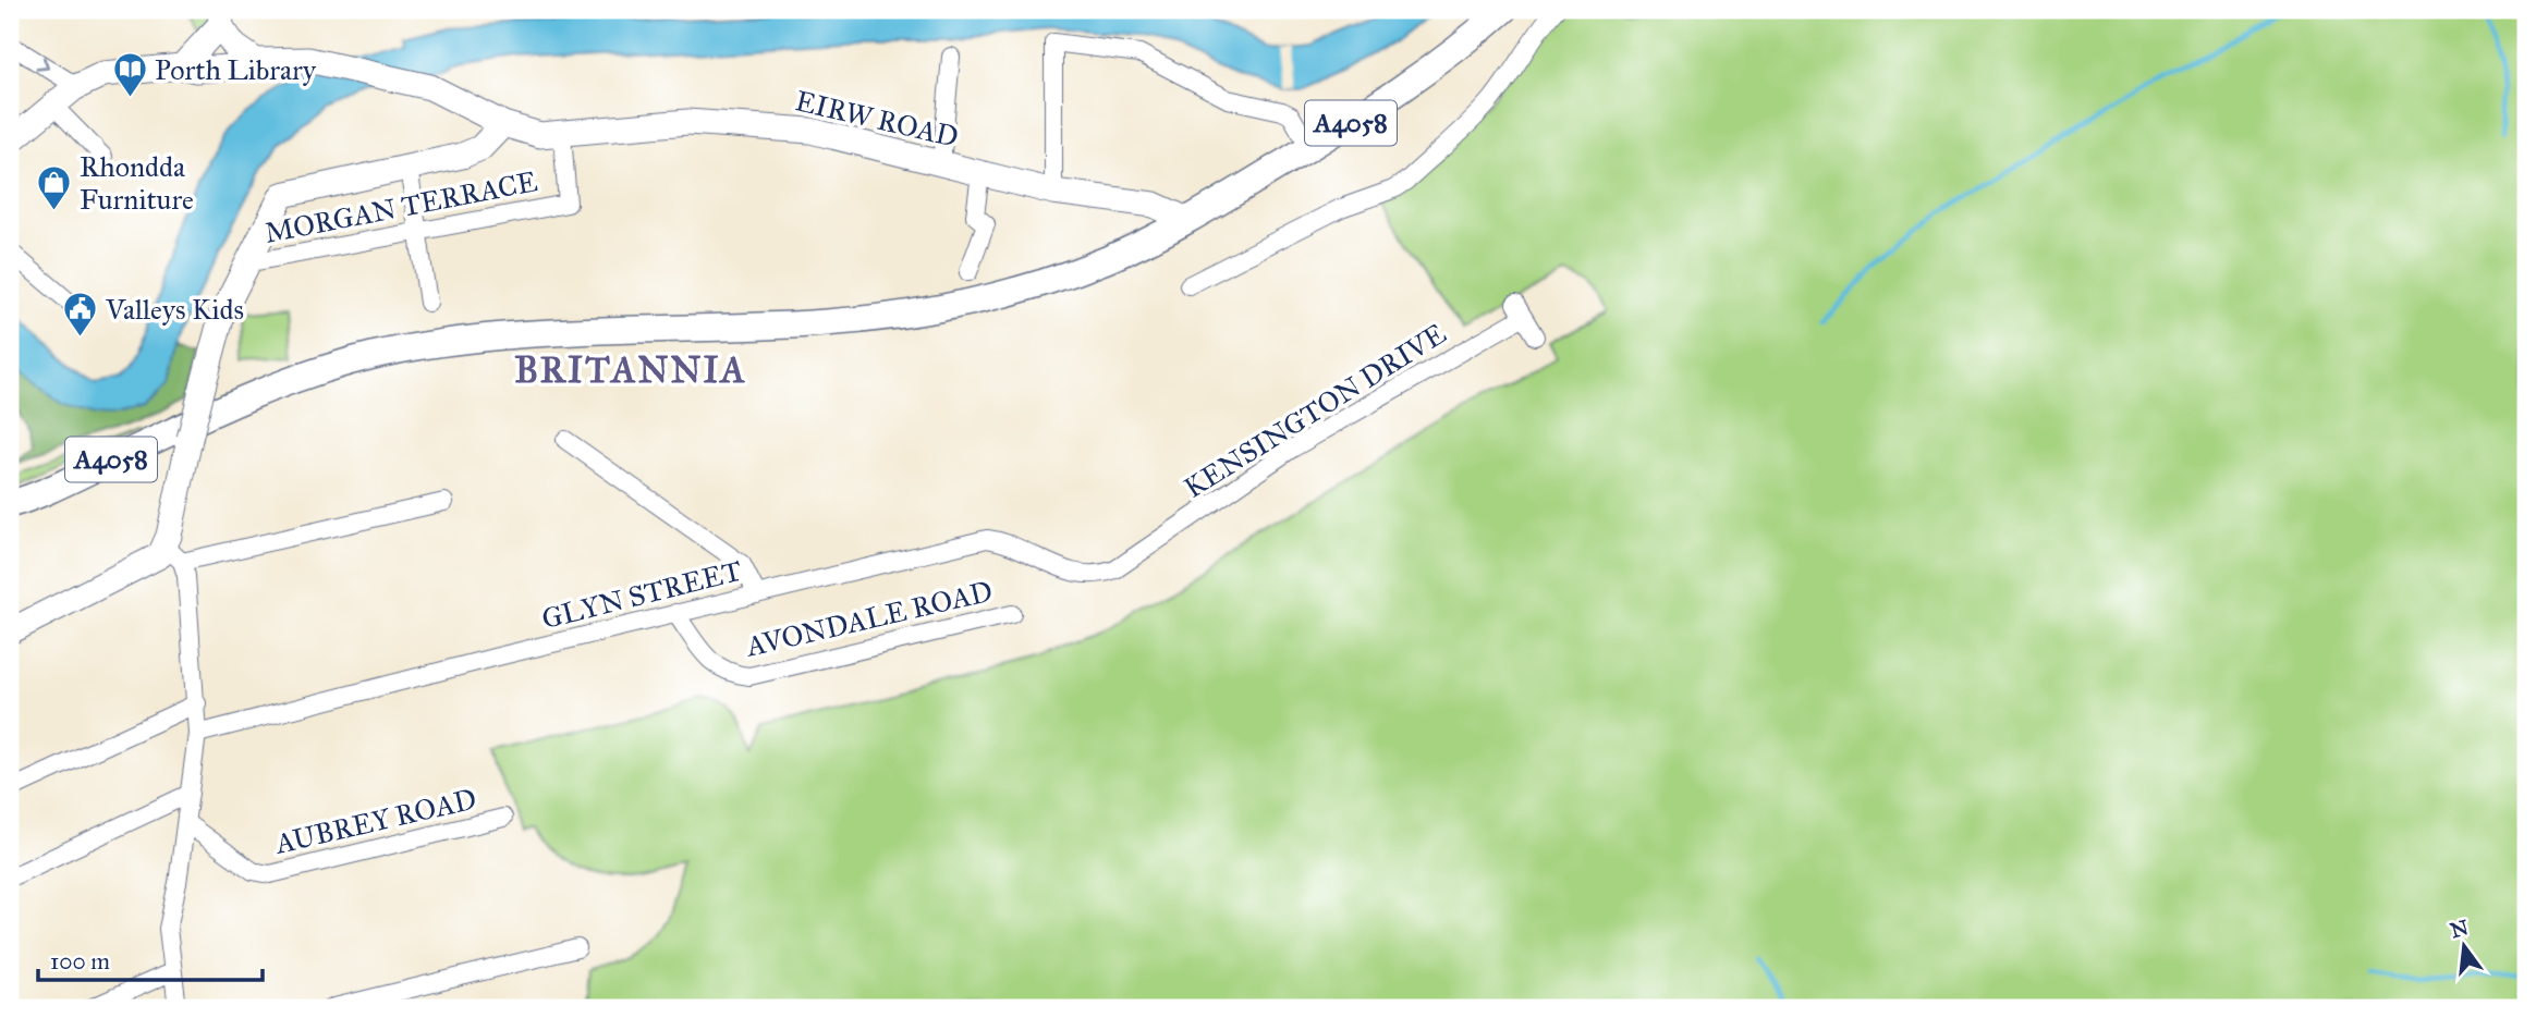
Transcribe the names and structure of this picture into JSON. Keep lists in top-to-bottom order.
{
  "streets": {
    "main road": ["EIRW ROAD", "A4058"],
    "street": [
      "MORGAN TERRACE",
      "KENSINGTON DRIVE",
      "GLYN STREET",
      "AVONDALE ROAD",
      "AUBREY ROAD"
    ]
  },
  "crossings": [
    ["EIRW ROAD", "A4058"],
    ["EIRW ROAD", "MORGAN TERRACE"],
    ["KENSINGTON DRIVE", "GLYN STREET"],
    ["GLYN STREET", "AVONDALE ROAD"]
  ],
  "districts": ["BRITANNIA"],
  "places": {
    "library": ["Porth Library"],
    "shop": ["Rhondda Furniture"],
    "public building": ["Valleys Kids"]
  },
  "scale_bar": "100 m",
  "north": "top"
}
